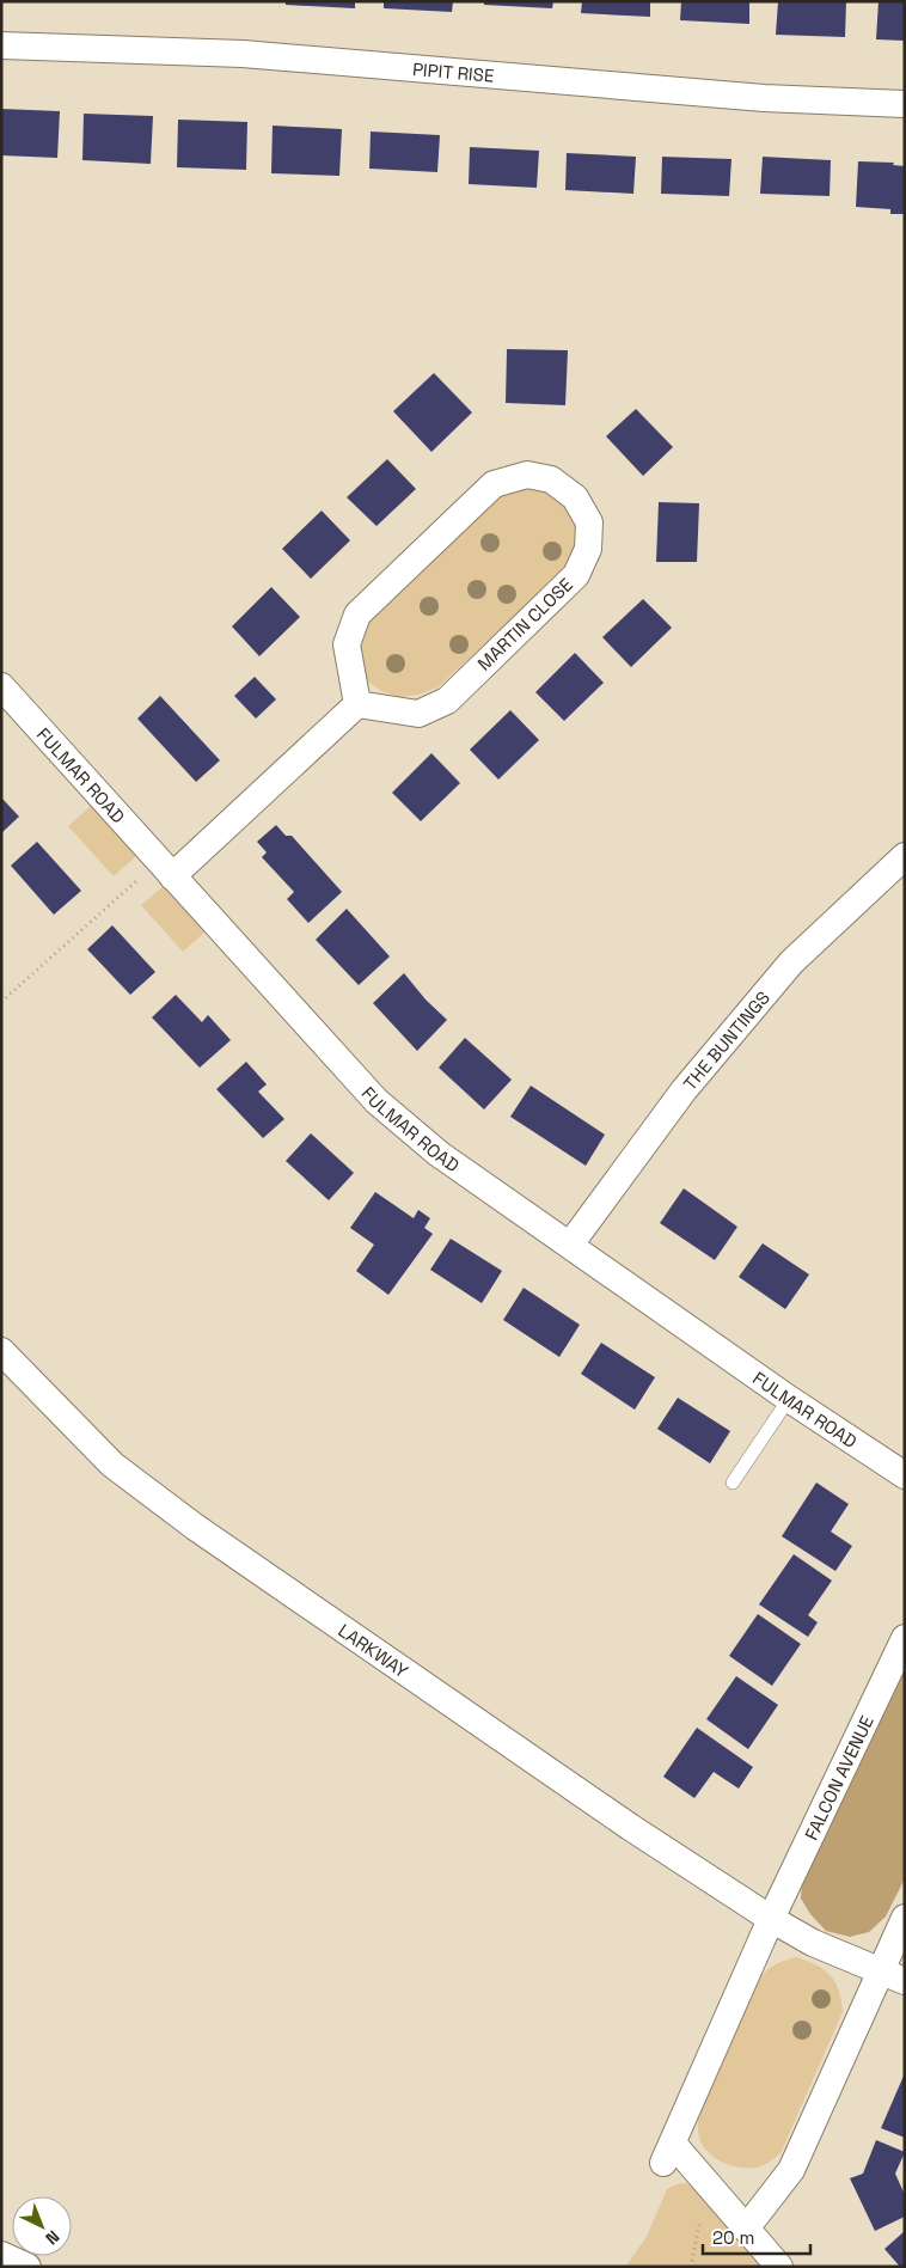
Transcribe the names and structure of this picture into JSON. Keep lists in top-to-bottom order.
{
  "streets": {
    "street": [
      "PIPIT RISE",
      "MARTIN CLOSE",
      "FULMAR ROAD",
      "THE BUNTINGS",
      "LARKWAY",
      "FALCON AVENUE"
    ]
  },
  "crossings": [
    ["FULMAR ROAD", "THE BUNTINGS"],
    ["LARKWAY", "FALCON AVENUE"]
  ],
  "scale_bar": "20 m",
  "north": "bottom right"
}
